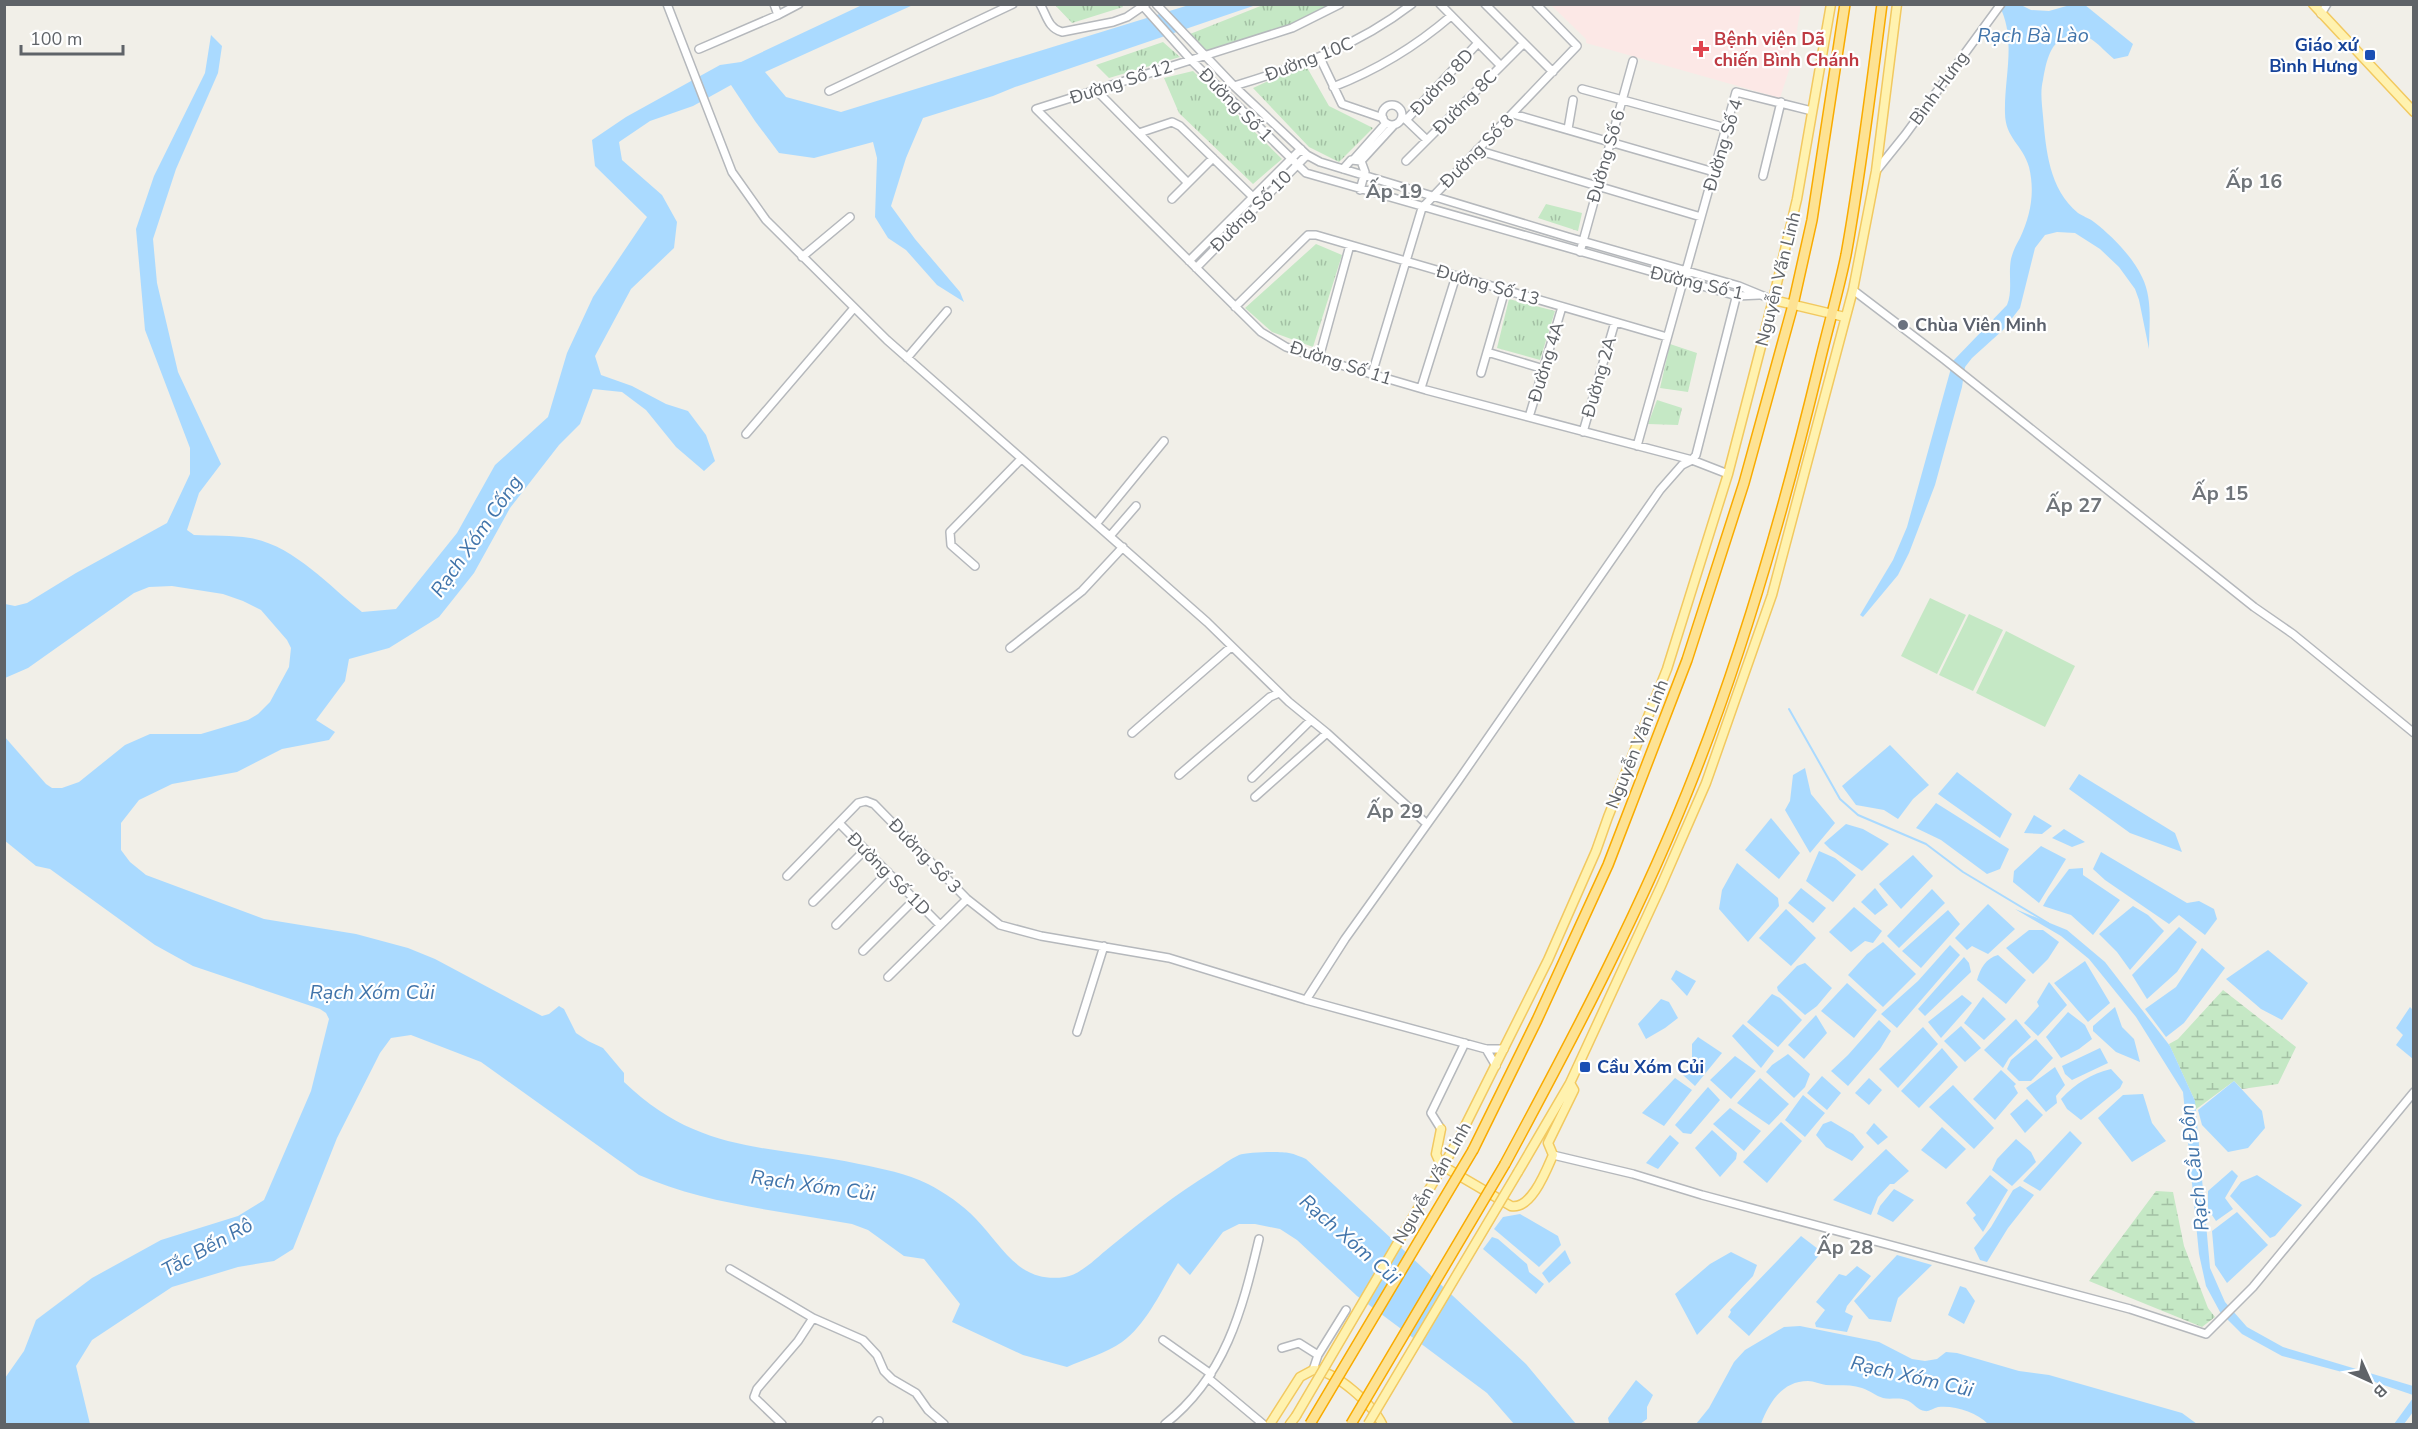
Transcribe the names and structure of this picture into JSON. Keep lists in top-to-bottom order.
{
  "streets": {
    "highway": ["Nguyễn Văn Linh"],
    "street": [
      "Đường 10C",
      "Đường Số 12",
      "Đường 8D",
      "Bình Hưng",
      "Đường 8C",
      "Đường Số 1",
      "Đường Số 4",
      "Đường Số 8",
      "Đường Số 6",
      "Đường Số 10",
      "Đường Số 13",
      "Đường 4A",
      "Đường Số 11",
      "Đường 2A",
      "Đường Số 3",
      "Đường Số 1D"
    ]
  },
  "crossings": [
    ["Đường 10C", "Đường Số 1"],
    ["Đường Số 12", "Đường Số 1"],
    ["Đường Số 12", "Đường Số 11"],
    ["Đường 8D", "Đường Số 1"],
    ["Đường Số 1", "Đường Số 4"],
    ["Đường Số 1", "Đường Số 8"],
    ["Đường Số 1", "Đường Số 6"],
    ["Đường Số 1", "Đường Số 10"],
    ["Đường Số 1", "Nguyễn Văn Linh"],
    ["Đường Số 4", "Nguyễn Văn Linh"],
    ["Đường Số 4", "Đường Số 13"],
    ["Đường Số 4", "Đường Số 11"],
    ["Đường Số 8", "Đường Số 13"],
    ["Đường Số 8", "Đường Số 11"],
    ["Đường Số 10", "Đường Số 11"],
    ["Nguyễn Văn Linh", "Đường Số 11"],
    ["Nguyễn Văn Linh", "Đường Số 3"],
    ["Đường Số 13", "Đường 4A"],
    ["Đường Số 13", "Đường Số 11"],
    ["Đường Số 13", "Đường 2A"],
    ["Đường 4A", "Đường Số 11"],
    ["Đường Số 11", "Đường 2A"],
    ["Đường Số 3", "Đường Số 1D"]
  ],
  "districts": [
    "Ấp 16",
    "Ấp 19",
    "Ấp 15",
    "Ấp 27",
    "Ấp 29",
    "Ấp 28"
  ],
  "water": [
    "Rạch Bà Lào",
    "Rạch Xóm Cống",
    "Rạch Xóm Củi",
    "Rạch Cầu Đồn",
    "Tắc Bến Rô"
  ],
  "places": {
    "health": ["Bệnh viện Dã chiến Bình Chánh"],
    "transit": ["Giáo xứ Bình Hưng", "Cầu Xóm Củi"],
    "other": ["Chùa Viên Minh"]
  },
  "scale_bar": "100 m",
  "north": "bottom right"
}
